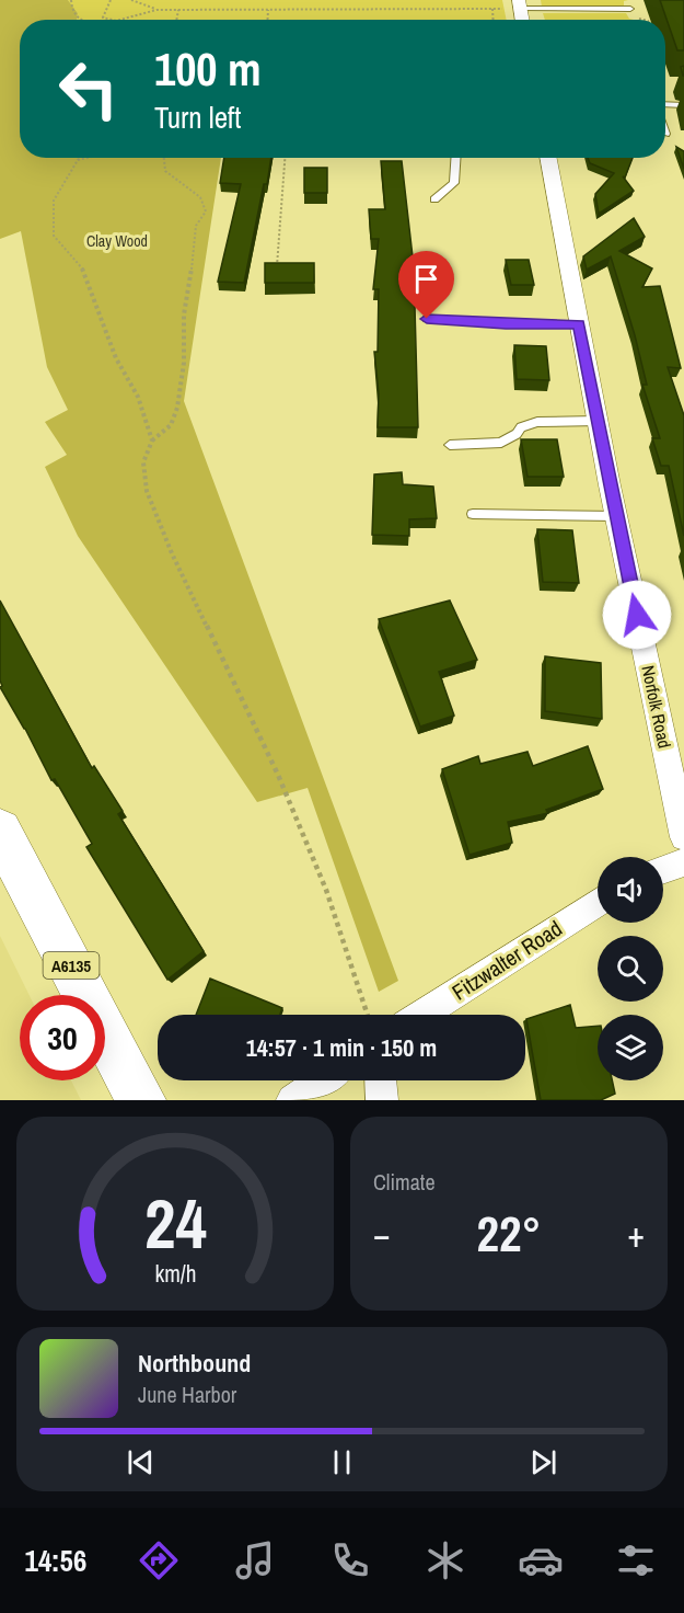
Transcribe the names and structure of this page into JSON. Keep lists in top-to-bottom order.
{
  "streets": {
    "main road": ["A6135"],
    "street": ["Norfolk Road", "Fitzwalter Road"]
  },
  "parks": ["Clay Wood"],
  "page": {
    "turn": ["100 m", "Turn left"],
    "limit": "30",
    "trip": "14:57 · 1 min · 150 m",
    "tile": "Climate",
    "heat": ["−", "22°", "+"],
    "song": ["Northbound", "June Harbor"],
    "tabs": "14:56",
    "gauge": ["24", "km/h"]
  }
}
